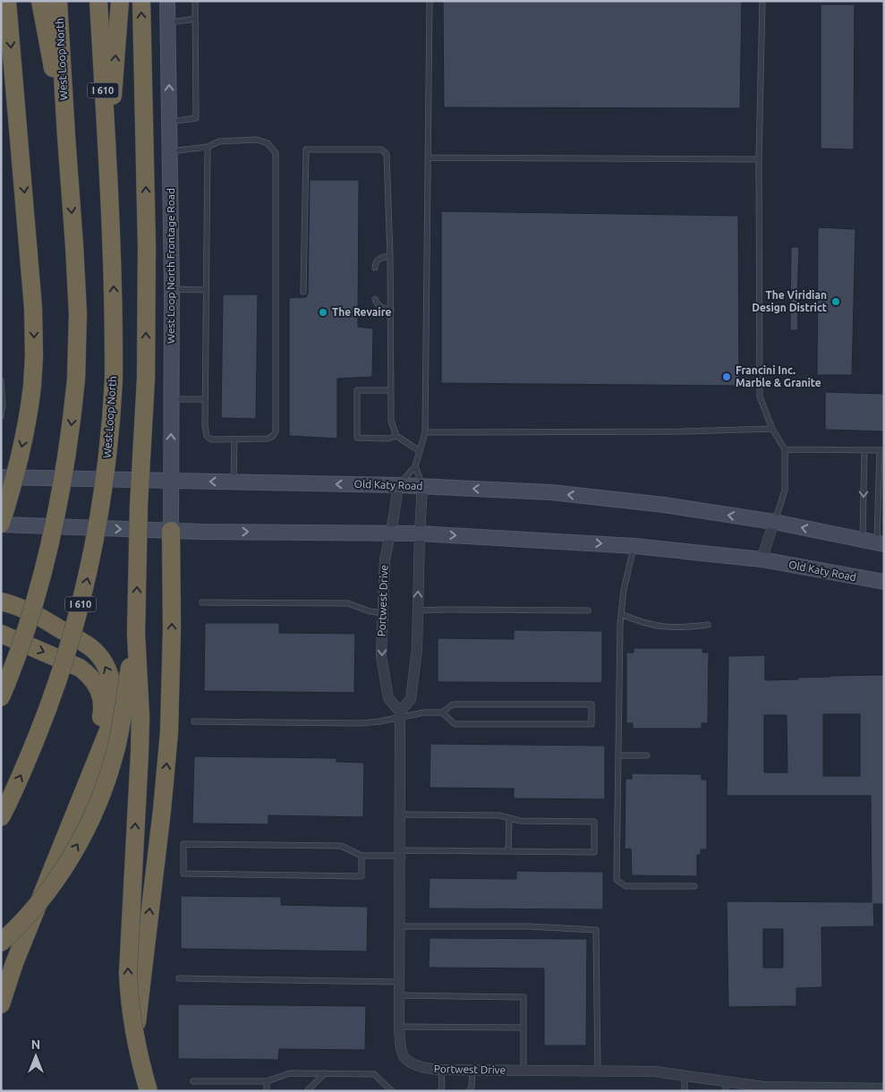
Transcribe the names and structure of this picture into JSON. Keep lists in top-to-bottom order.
{
  "streets": {
    "highway": ["West Loop North", "I 610"],
    "main road": ["West Loop North Frontage Road", "Old Katy Road"],
    "street": ["Portwest Drive"]
  },
  "crossings": [
    ["West Loop North Frontage Road", "Old Katy Road"],
    ["Old Katy Road", "Portwest Drive"]
  ],
  "places": ["The Viridian Design District", "The Revaire", "Francini Inc. Marble & Granite"],
  "north": "top"
}
